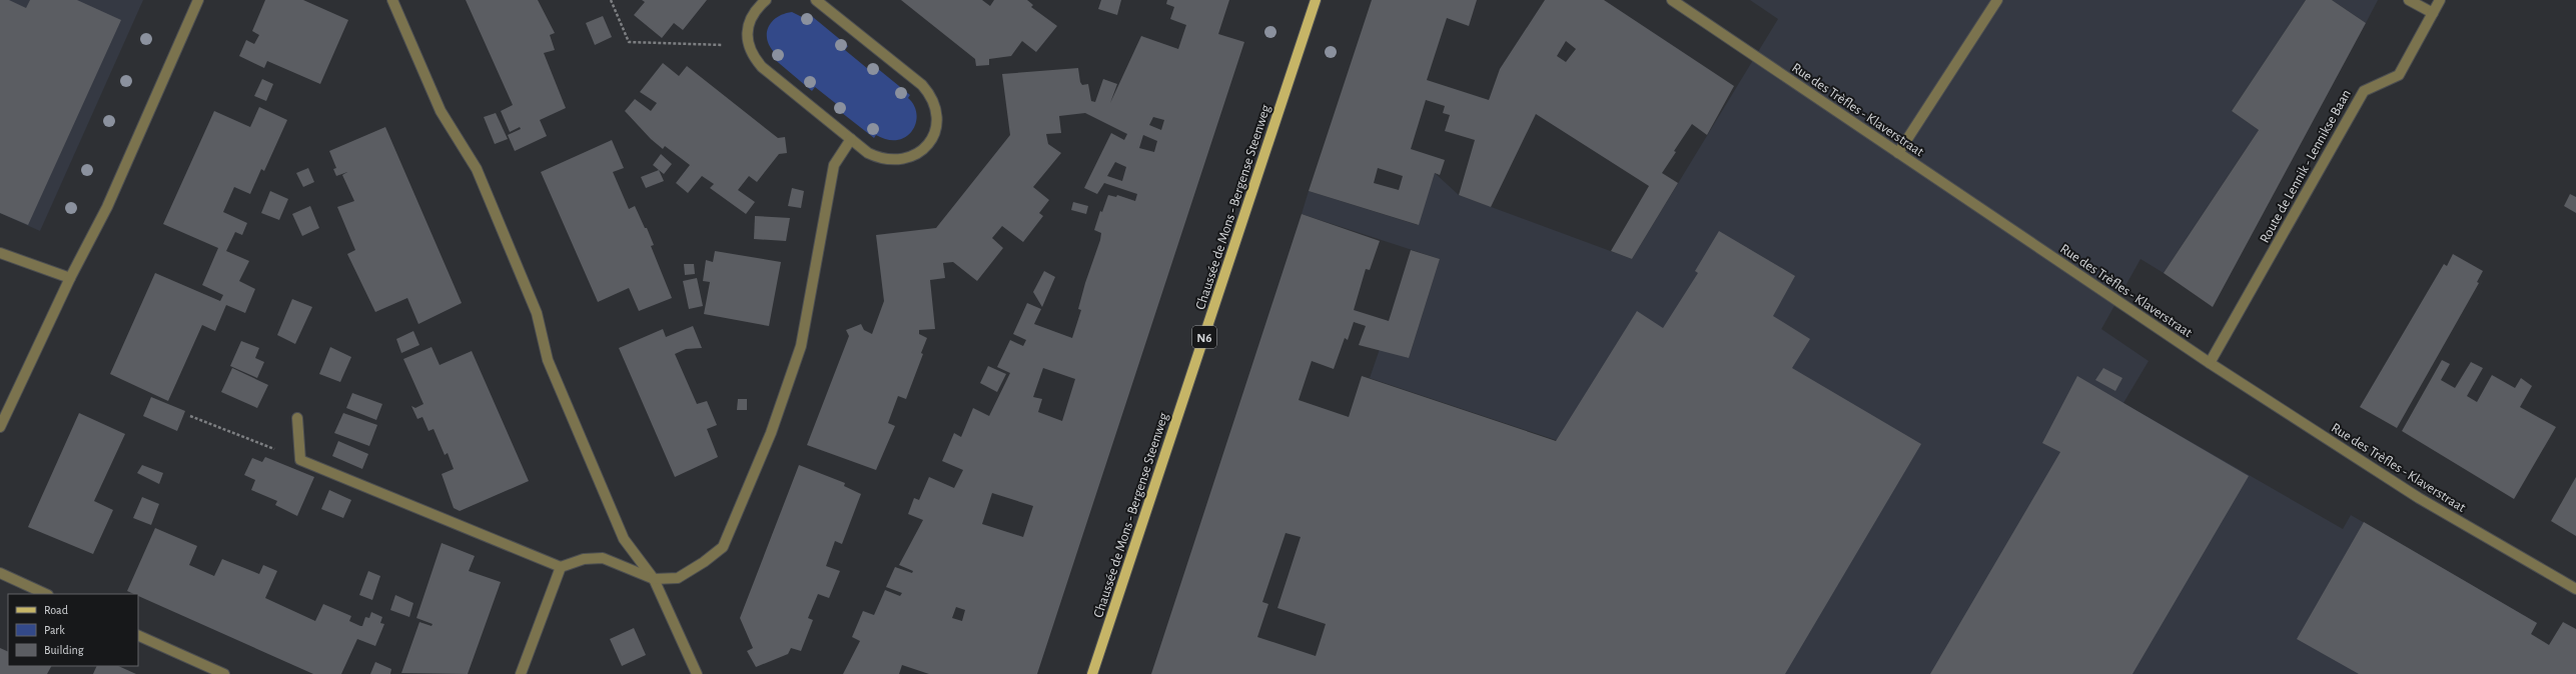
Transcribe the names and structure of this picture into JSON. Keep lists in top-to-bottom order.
{
  "streets": {
    "main road": ["Chaussée de Mons - Bergense Steenweg", "N6"],
    "street": ["Rue des Trèfles - Klaverstraat", "Route de Lennik - Lennikse Baan"]
  },
  "crossings": [
    ["Rue des Trèfles - Klaverstraat", "Route de Lennik - Lennikse Baan"]
  ],
  "legend": ["Road", "Park", "Building"]
}
